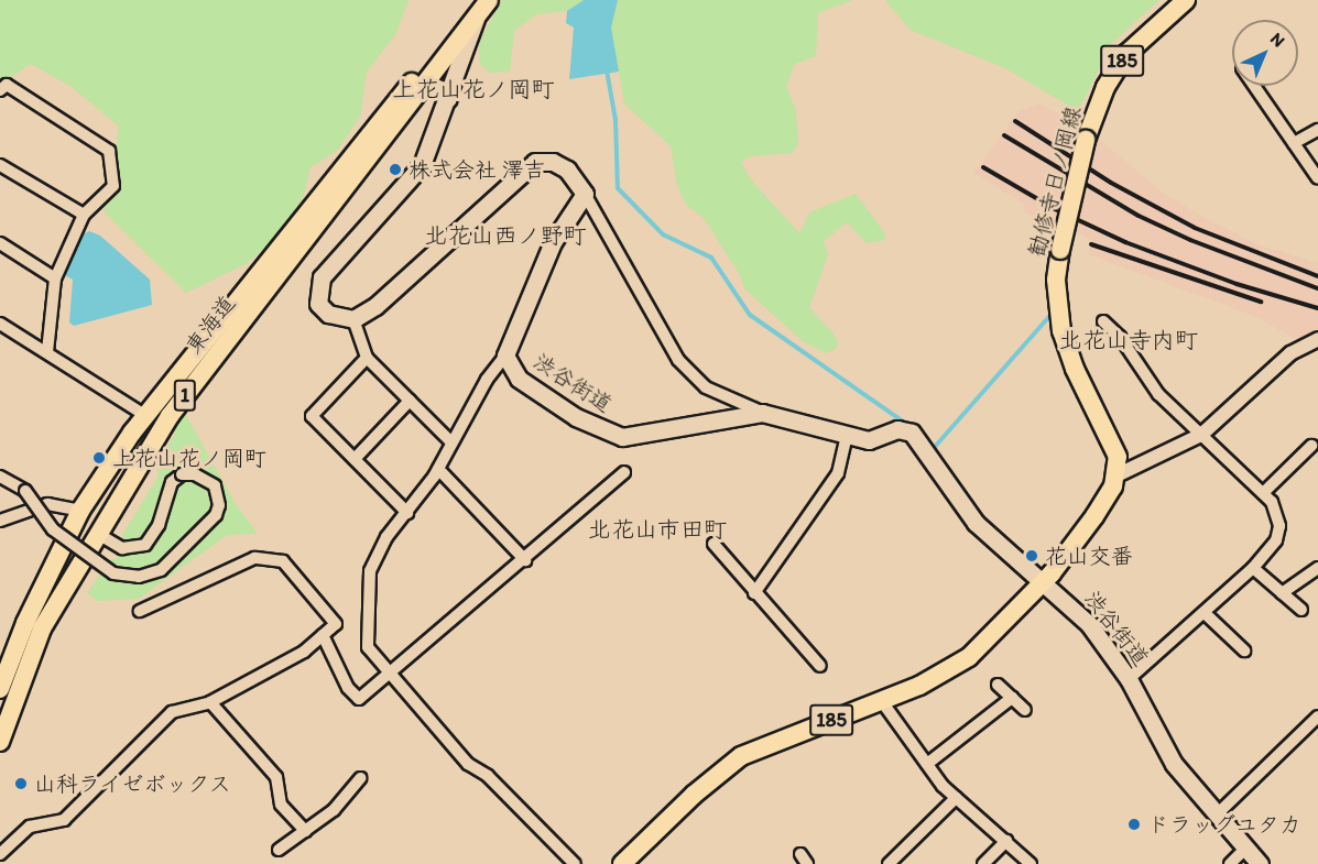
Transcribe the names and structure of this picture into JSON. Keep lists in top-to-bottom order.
{
  "streets": {
    "main road": [
      "185",
      "勧修寺日ノ岡線",
      "東海道",
      "渋谷街道",
      "1"
    ]
  },
  "crossings": [
    ["185", "勧修寺日ノ岡線"],
    ["185", "渋谷街道"]
  ],
  "districts": [
    "上花山花ノ岡町",
    "北花山西ノ野町",
    "北花山寺内町",
    "北花山市田町"
  ],
  "places": [
    "株式会社 澤吉",
    "上花山花ノ岡町",
    "花山交番",
    "山科ライゼボックス",
    "ドラッグユタカ"
  ],
  "north": "top right"
}
